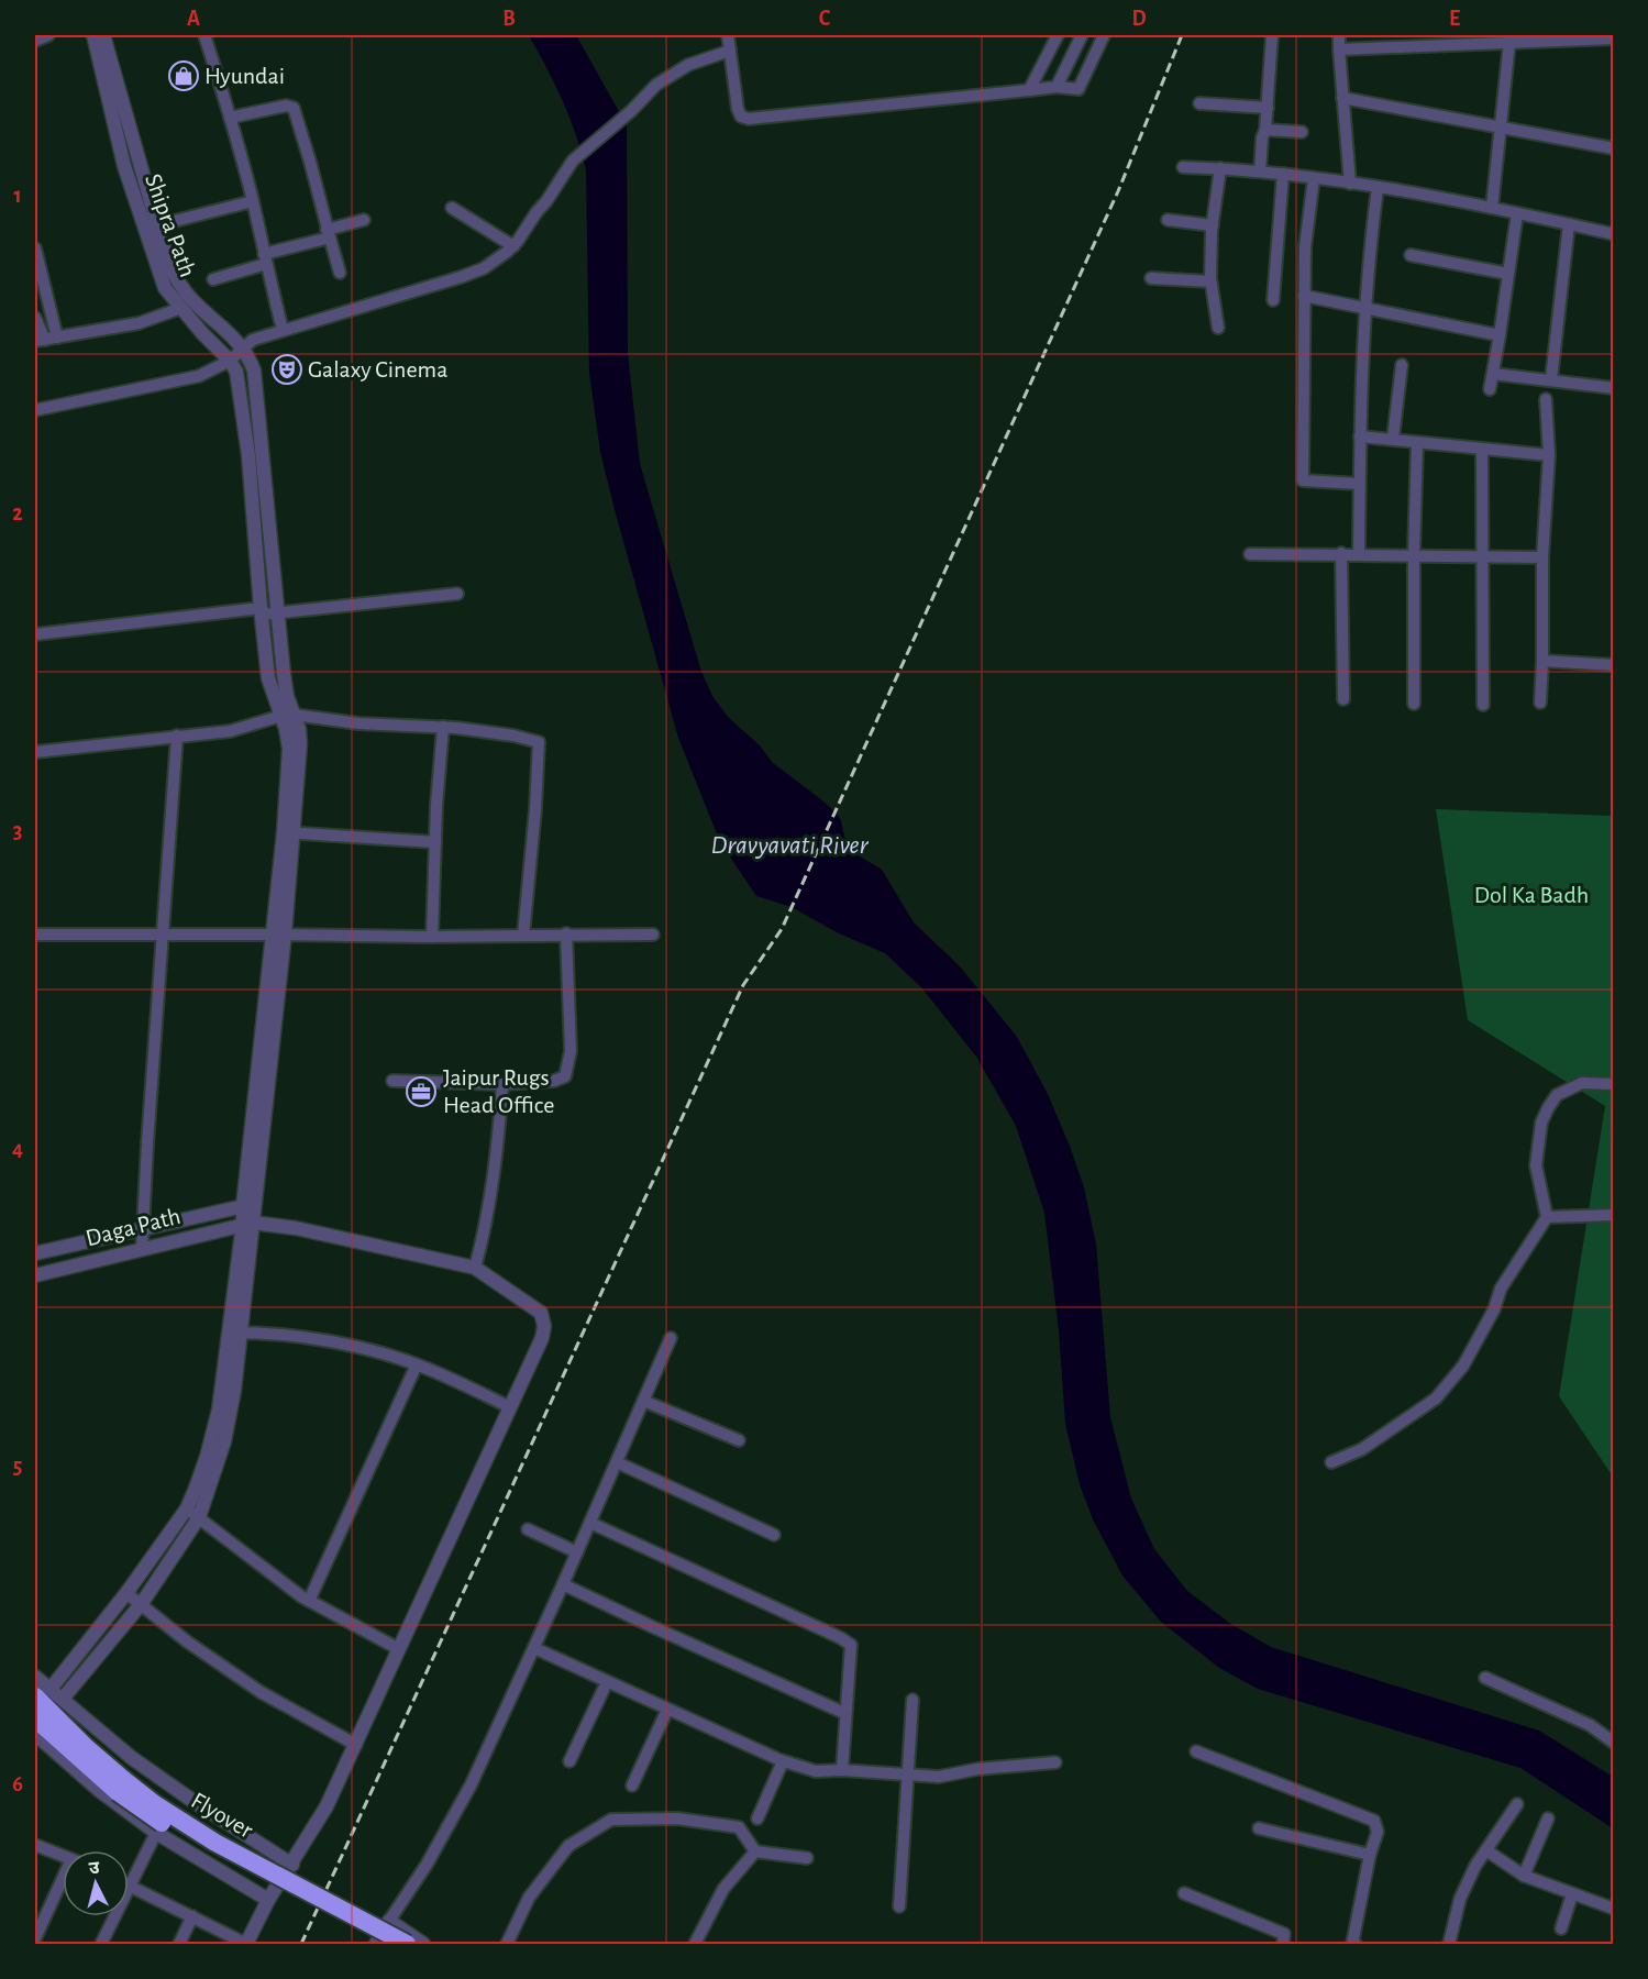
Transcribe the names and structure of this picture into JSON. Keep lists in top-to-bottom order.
{
  "streets": {
    "highway": ["Flyover"],
    "street": ["Shipra Path", "Daga Path"]
  },
  "water": ["Dravyavati River"],
  "parks": ["Dol Ka Badh"],
  "places": {
    "shop": ["Hyundai"],
    "theatre": ["Galaxy Cinema"],
    "office": ["Jaipur Rugs Head Office"]
  },
  "north": "top",
  "grid": {
    "columns": [
      "A",
      "B",
      "C",
      "D",
      "E"
    ],
    "rows": [
      "1",
      "2",
      "3",
      "4",
      "5",
      "6"
    ]
  }
}
